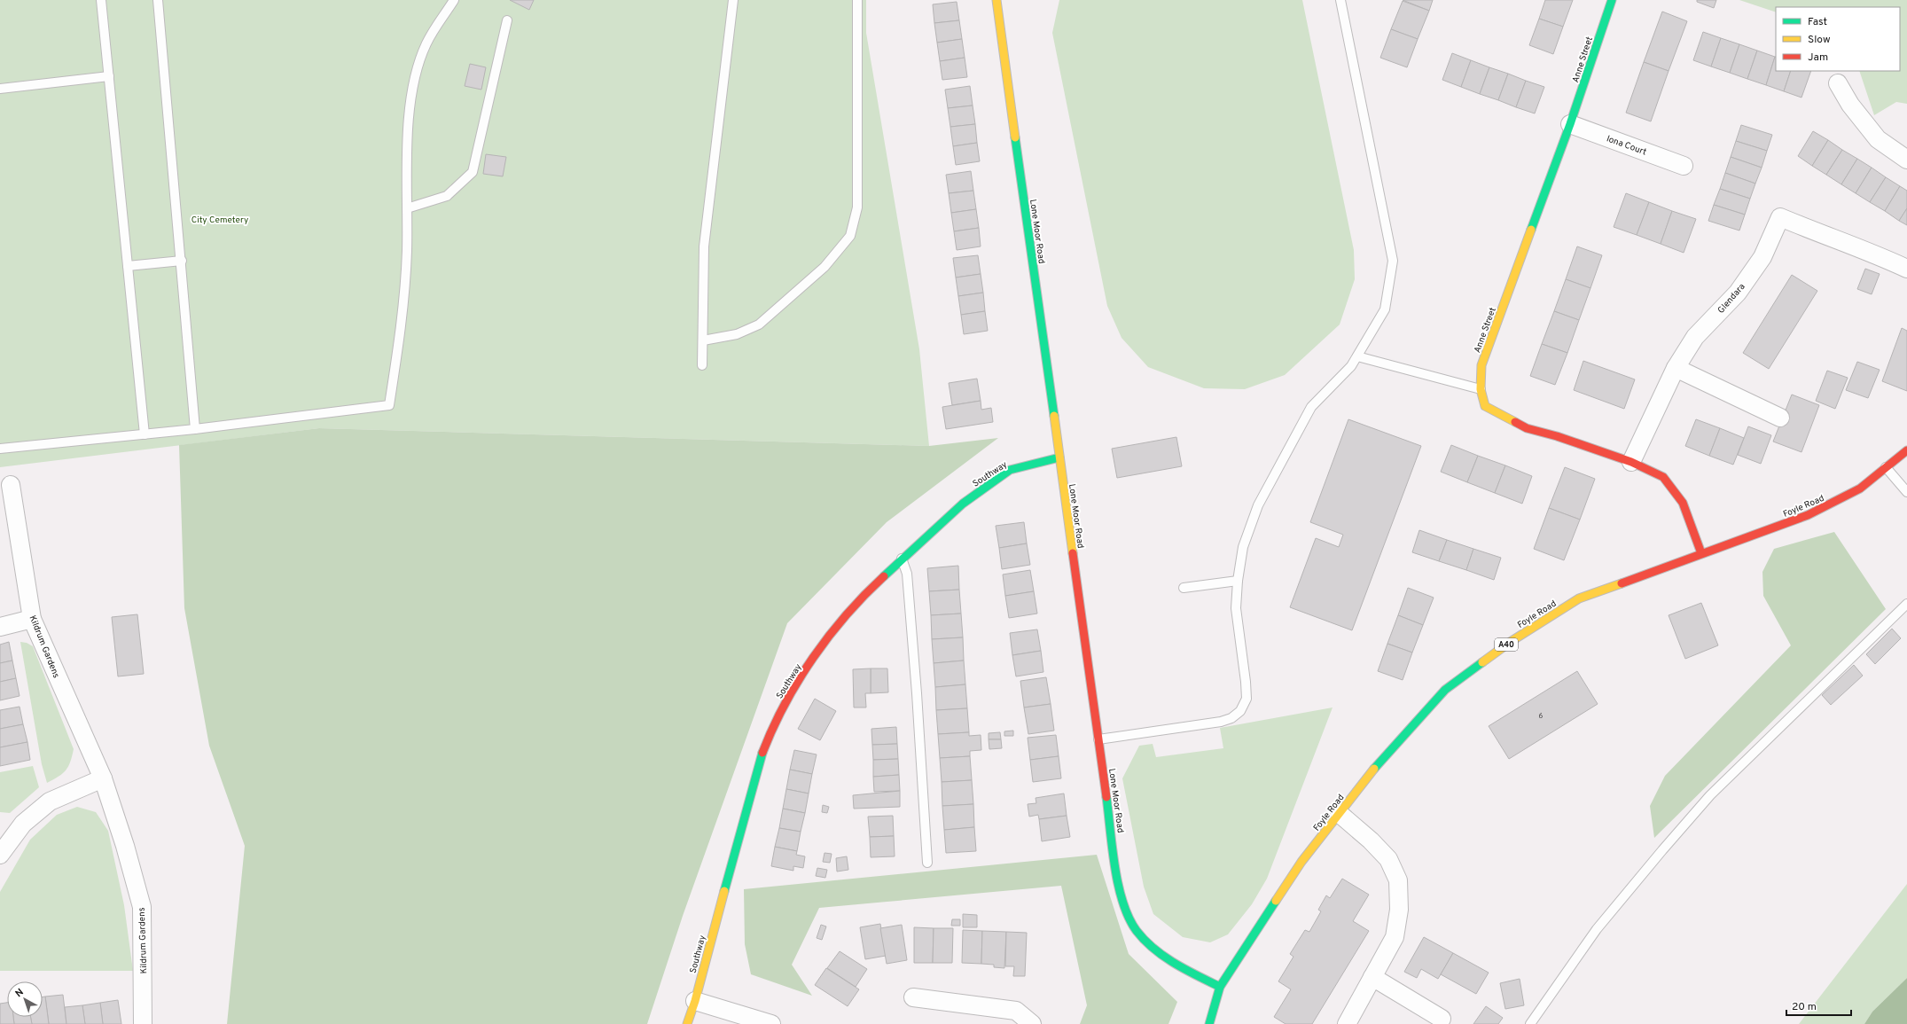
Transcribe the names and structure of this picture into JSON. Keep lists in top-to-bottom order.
{
  "streets": {
    "main road": [
      "Anne Street",
      "Lone Moor Road",
      "Southway",
      "Foyle Road",
      "A40"
    ],
    "street": ["Iona Court", "Glendara", "Kildrum Gardens"]
  },
  "crossings": [
    ["Anne Street", "Iona Court"],
    ["Anne Street", "Glendara"],
    ["Anne Street", "Foyle Road"],
    ["Lone Moor Road", "Southway"],
    ["Lone Moor Road", "Foyle Road"],
    ["Lone Moor Road", "A40"],
    ["Foyle Road", "A40"]
  ],
  "parks": ["City Cemetery"],
  "house_numbers": ["6"],
  "legend": ["Fast", "Slow", "Jam"],
  "scale_bar": "20 m",
  "north": "top left"
}
